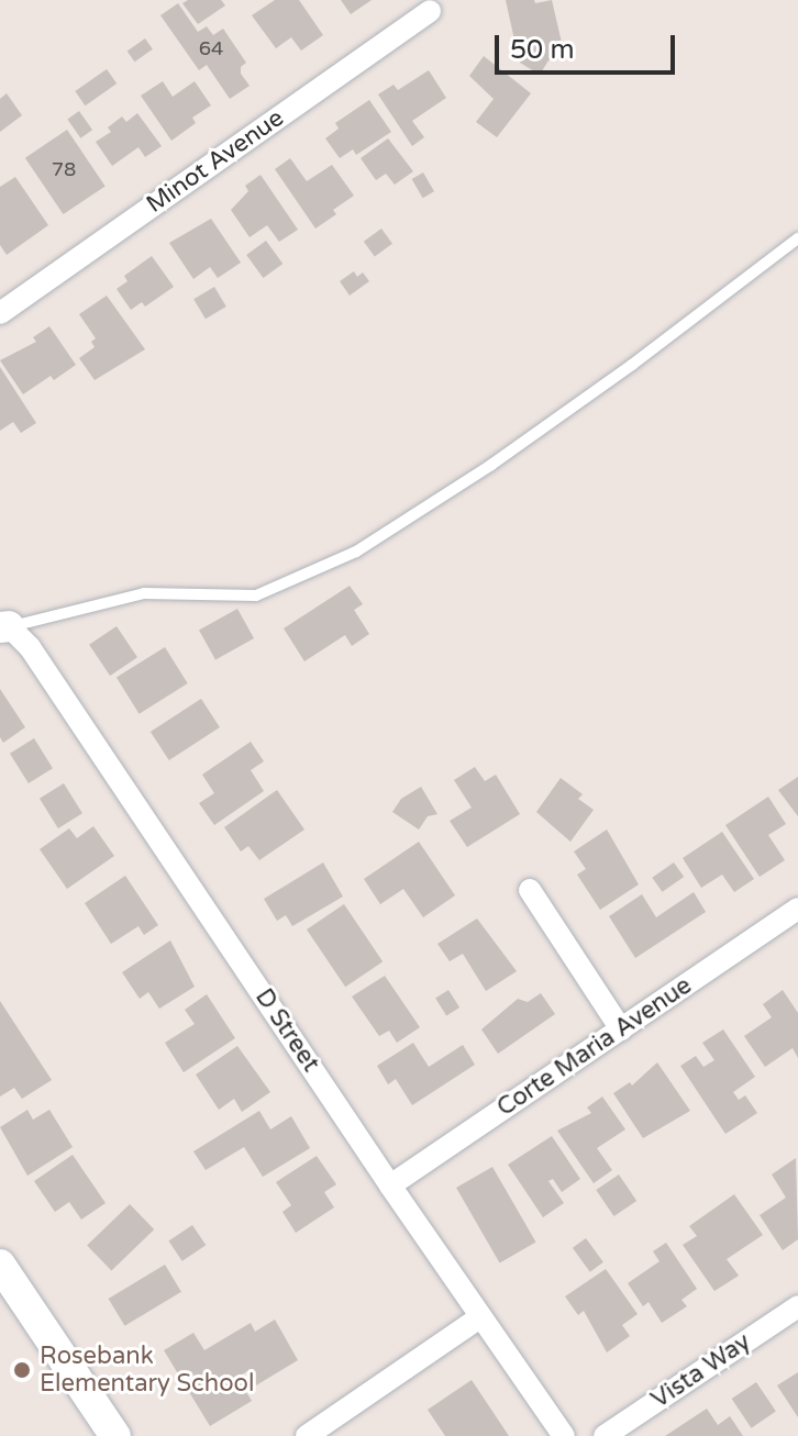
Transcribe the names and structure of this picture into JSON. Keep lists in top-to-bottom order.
{
  "streets": {
    "street": [
      "Minot Avenue",
      "D Street",
      "Corte Maria Avenue",
      "Vista Way"
    ]
  },
  "crossings": [
    ["D Street", "Corte Maria Avenue"]
  ],
  "places": ["Rosebank Elementary School"],
  "house_numbers": ["64", "78"],
  "scale_bar": "50 m"
}
